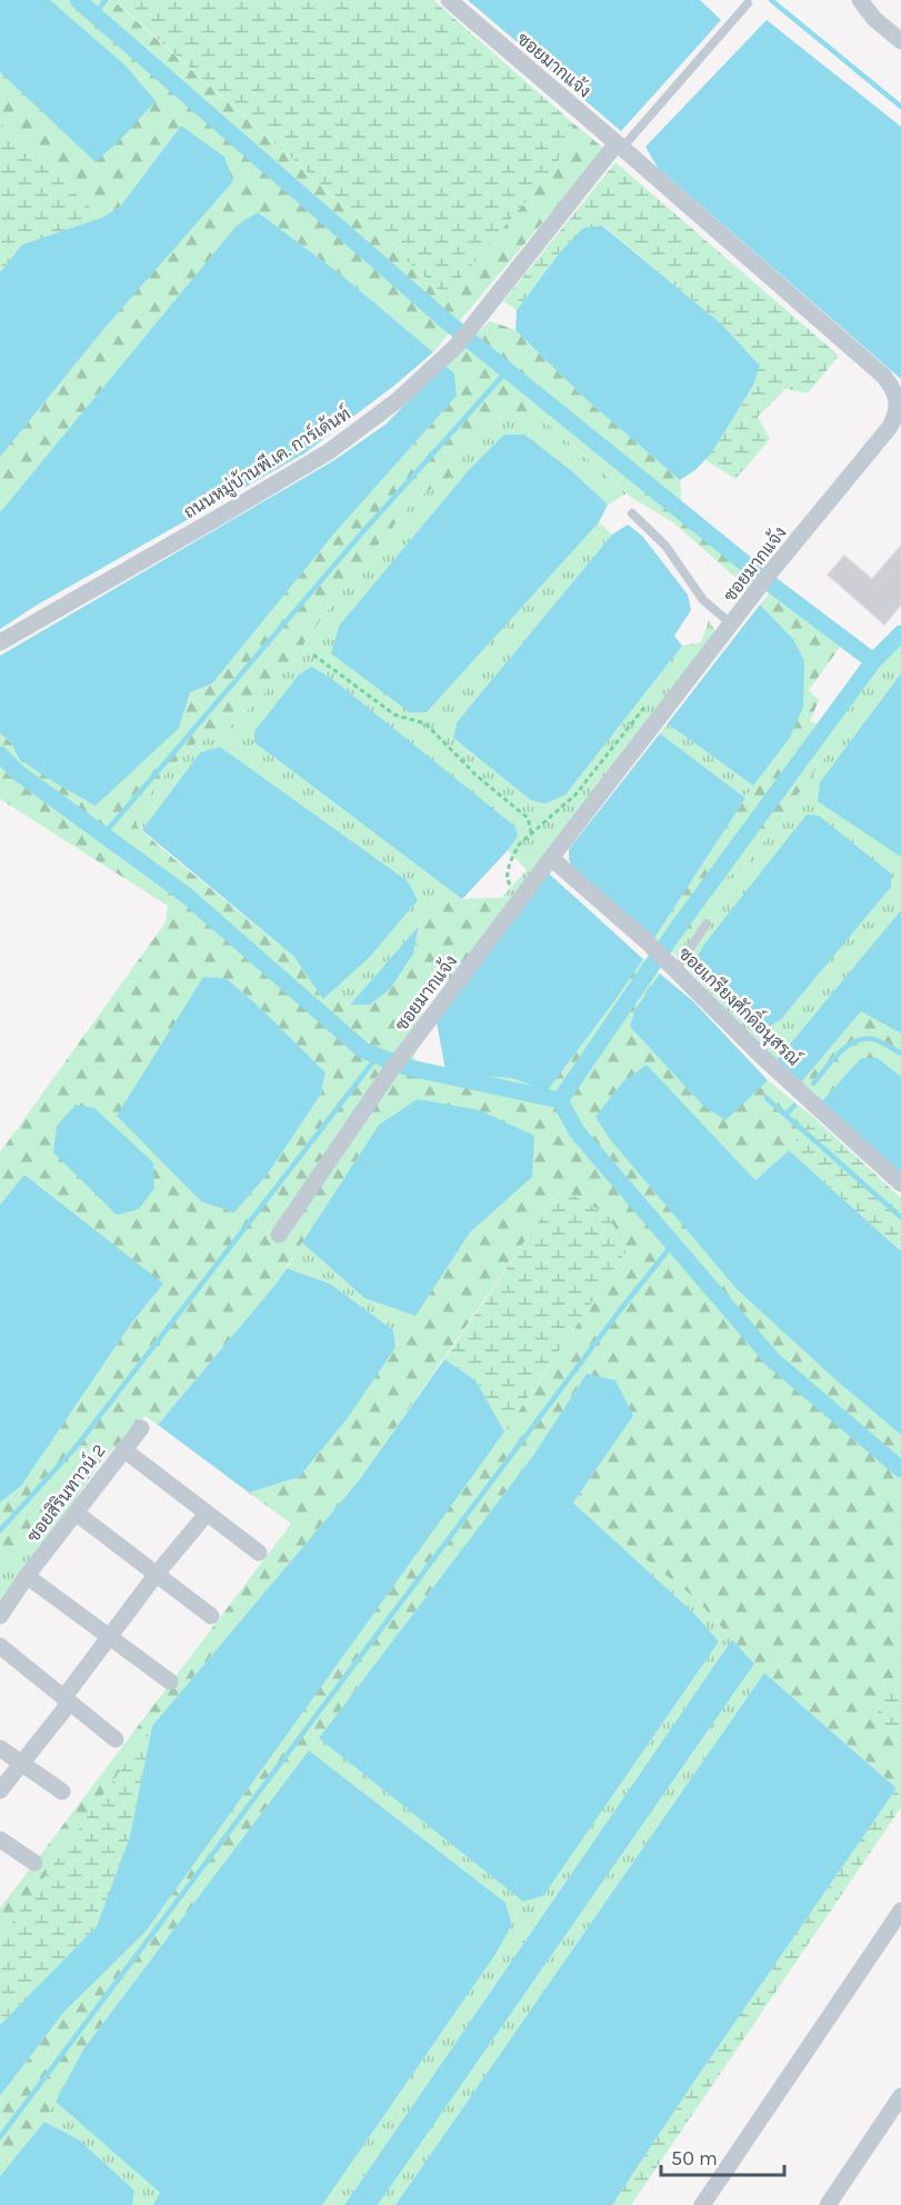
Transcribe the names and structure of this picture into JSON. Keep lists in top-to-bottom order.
{
  "streets": {
    "street": [
      "ซอยมากแจ้ง",
      "ถนนหมู่บ้านพี.เค. การ์เด้นท์",
      "ซอยเกรียงศักดิ์อนุสรณ์",
      "ซอยสิรินทาวน์ 2"
    ]
  },
  "crossings": [
    ["ซอยมากแจ้ง", "ถนนหมู่บ้านพี.เค. การ์เด้นท์"],
    ["ซอยมากแจ้ง", "ซอยเกรียงศักดิ์อนุสรณ์"]
  ],
  "scale_bar": "50 m"
}
